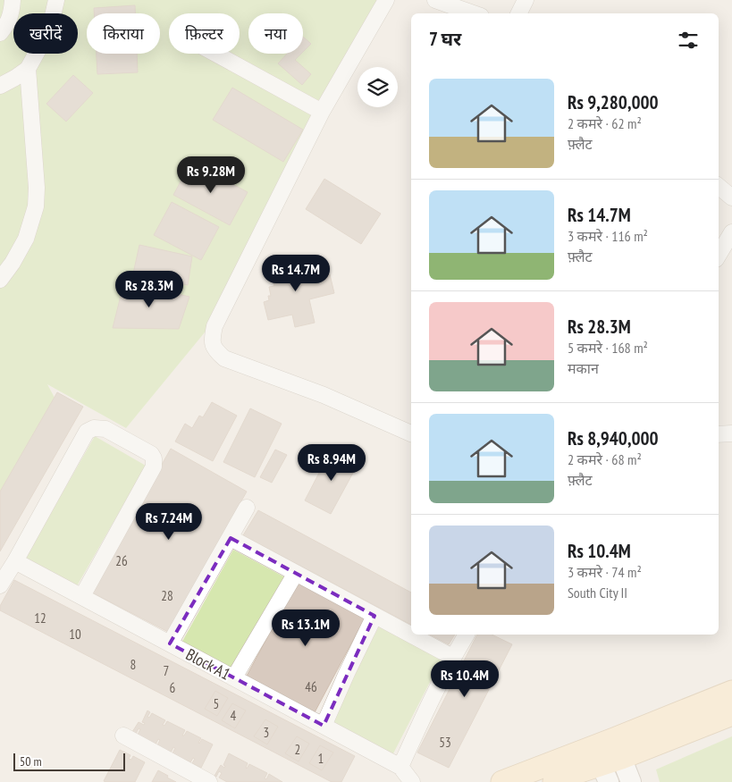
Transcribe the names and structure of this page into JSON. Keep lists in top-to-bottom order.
{
  "streets": {
    "street": ["Block A1"]
  },
  "house_numbers": [
    "26",
    "28",
    "12",
    "10",
    "8",
    "7",
    "46",
    "6",
    "5",
    "4",
    "3",
    "53",
    "2",
    "1"
  ],
  "scale_bar": "50 m",
  "page": {
    "chip": [
      "खरीदें",
      "किराया",
      "फ़िल्टर",
      "नया"
    ],
    "heading": "7 घर",
    "list": [
      {
        "name": "Rs 9,280,000",
        "note": "2 कमरे · 62 m² · फ़्लैट"
      },
      {
        "name": "Rs 14.7M",
        "note": "3 कमरे · 116 m² · फ़्लैट"
      },
      {
        "name": "Rs 28.3M",
        "note": "5 कमरे · 168 m² · मकान"
      },
      {
        "name": "Rs 8,940,000",
        "note": "2 कमरे · 68 m² · फ़्लैट"
      },
      {
        "name": "Rs 10.4M",
        "note": "3 कमरे · 74 m² · South City II"
      }
    ],
    "price": [
      "Rs 9.28M",
      "Rs 14.7M",
      "Rs 28.3M",
      "Rs 8.94M",
      "Rs 7.24M",
      "Rs 13.1M",
      "Rs 10.4M"
    ],
    "scale": "50 m"
  }
}
